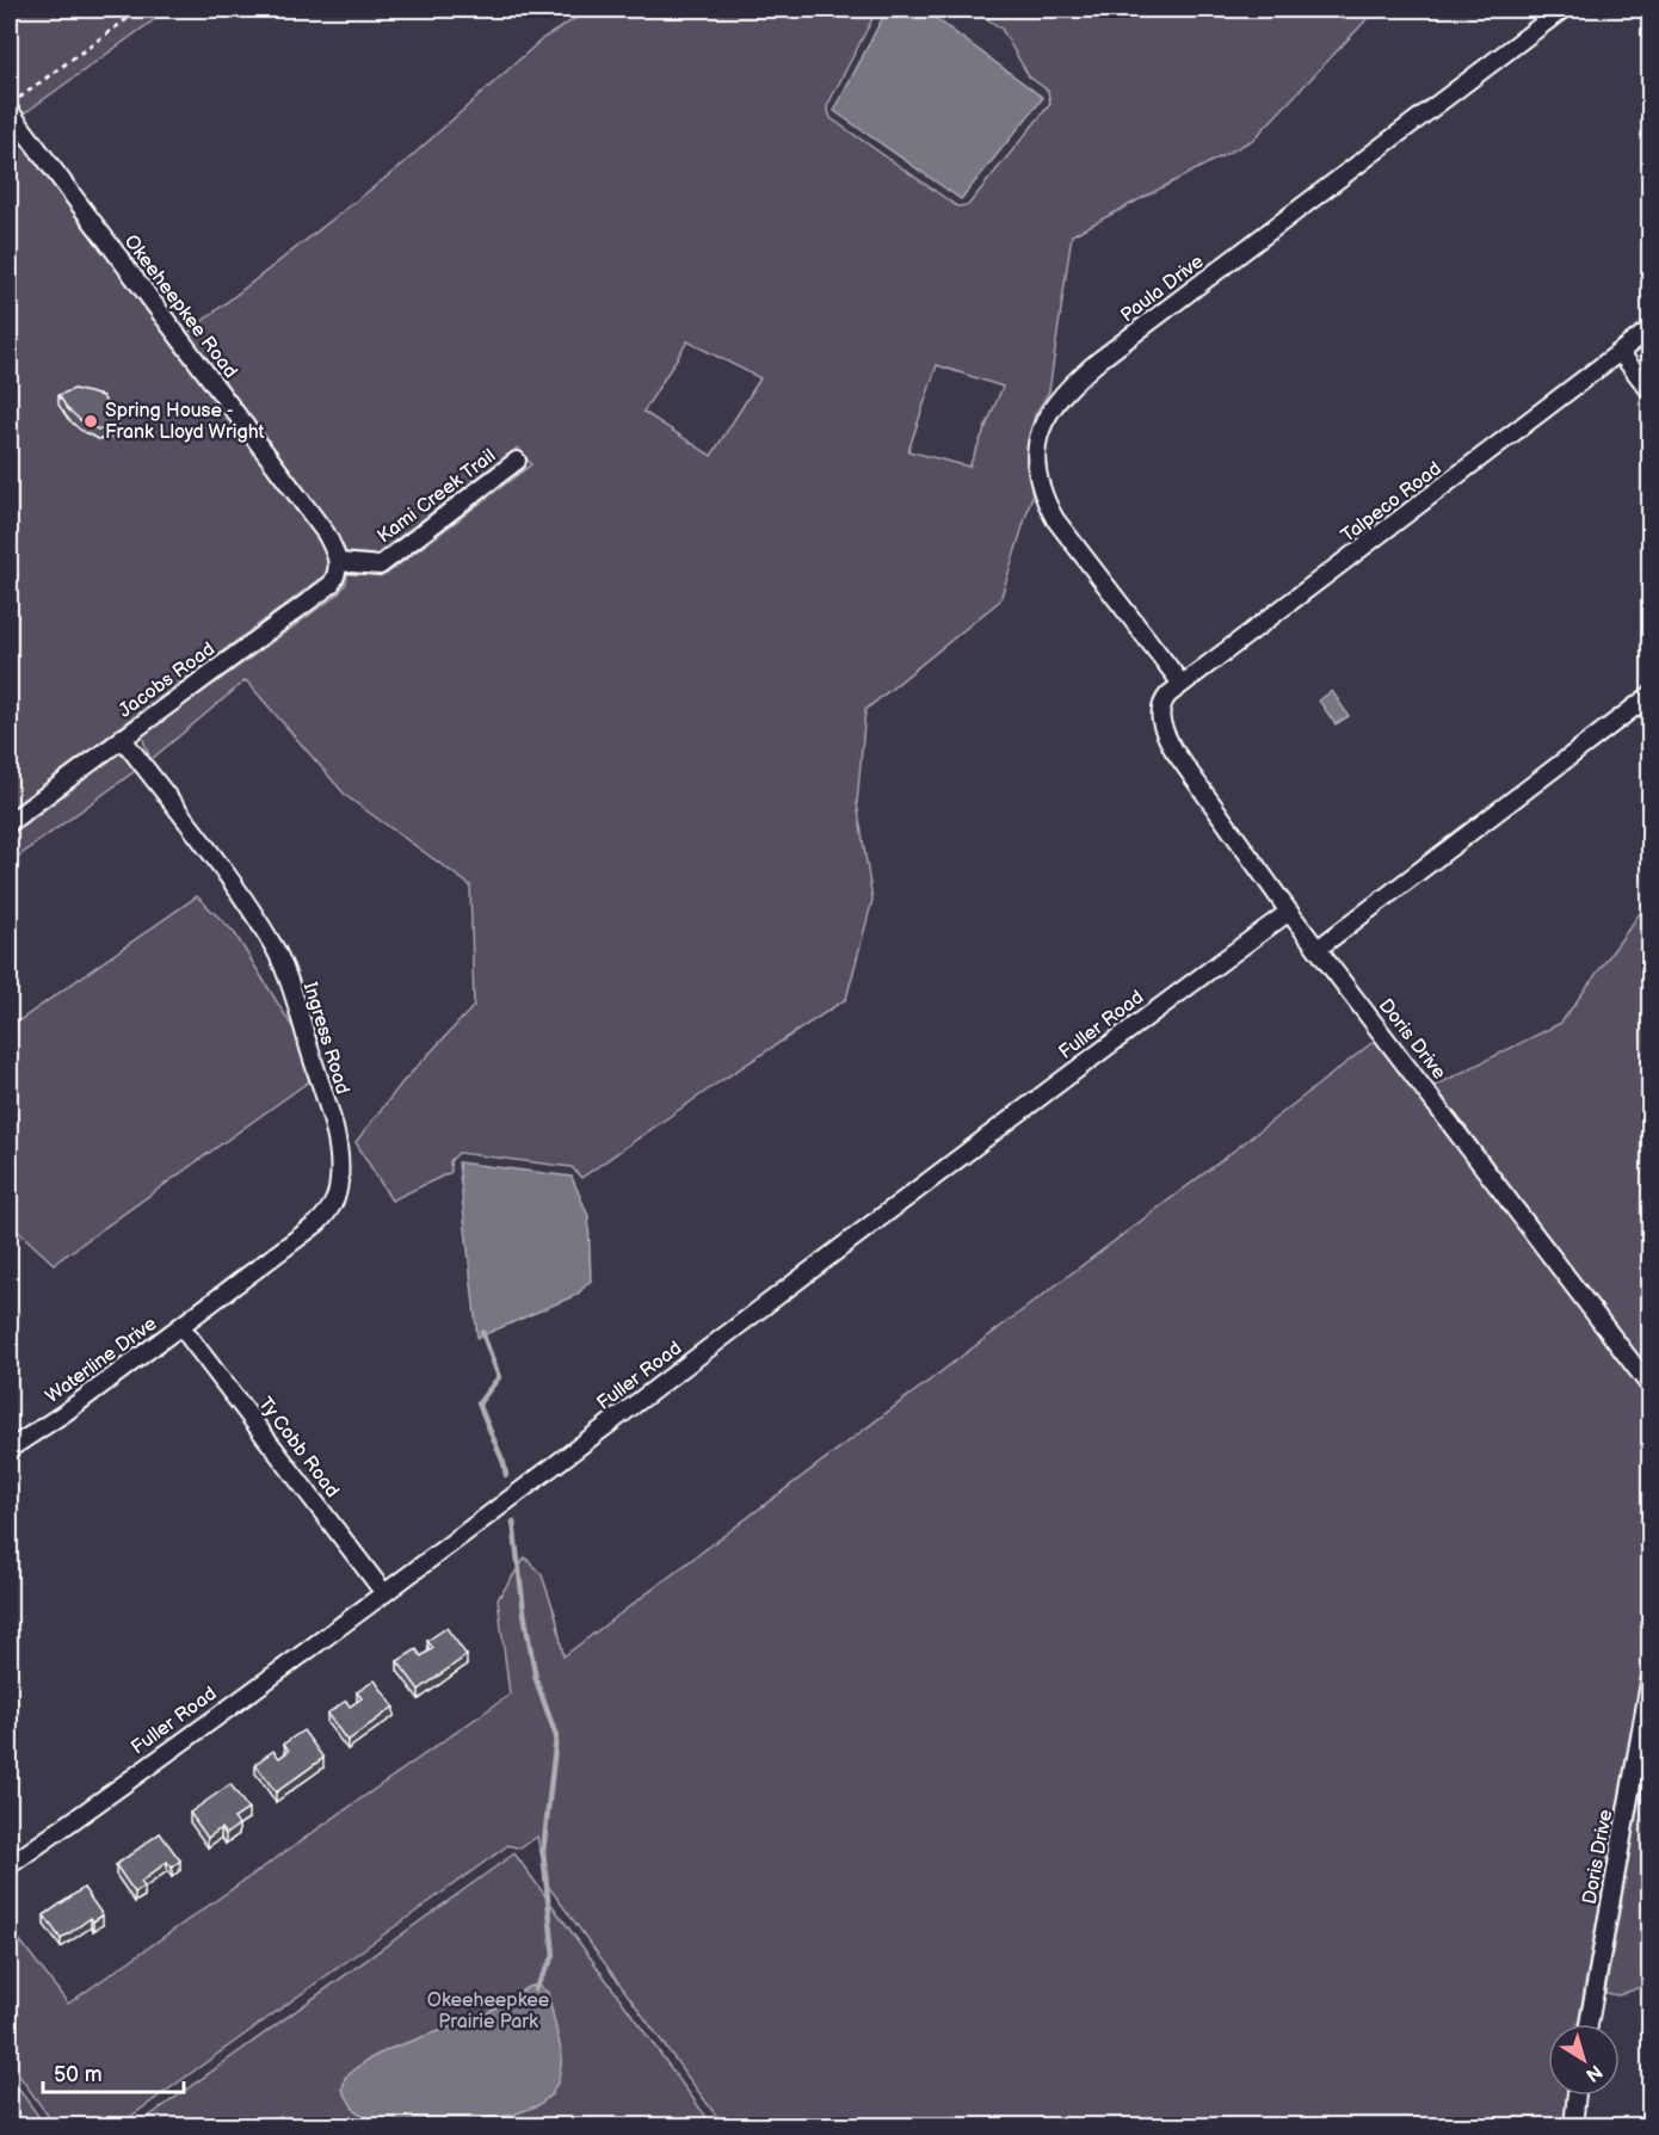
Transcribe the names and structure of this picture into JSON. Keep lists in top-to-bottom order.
{
  "streets": {
    "street": [
      "Paula Drive",
      "Okeeheepkee Road",
      "Kami Creek Trail",
      "Talpeco Road",
      "Jacobs Road",
      "Fuller Road",
      "Ingress Road",
      "Doris Drive",
      "Waterline Drive",
      "Ty Cobb Road"
    ]
  },
  "crossings": [
    ["Paula Drive", "Talpeco Road"],
    ["Okeeheepkee Road", "Kami Creek Trail"],
    ["Okeeheepkee Road", "Jacobs Road"],
    ["Kami Creek Trail", "Jacobs Road"],
    ["Talpeco Road", "Doris Drive"],
    ["Jacobs Road", "Ingress Road"],
    ["Fuller Road", "Doris Drive"],
    ["Fuller Road", "Ty Cobb Road"],
    ["Ingress Road", "Waterline Drive"],
    ["Ingress Road", "Ty Cobb Road"],
    ["Waterline Drive", "Ty Cobb Road"]
  ],
  "parks": ["Okeeheepkee Prairie Park"],
  "places": ["Spring House - Frank Lloyd Wright"],
  "scale_bar": "50 m",
  "north": "bottom right"
}
